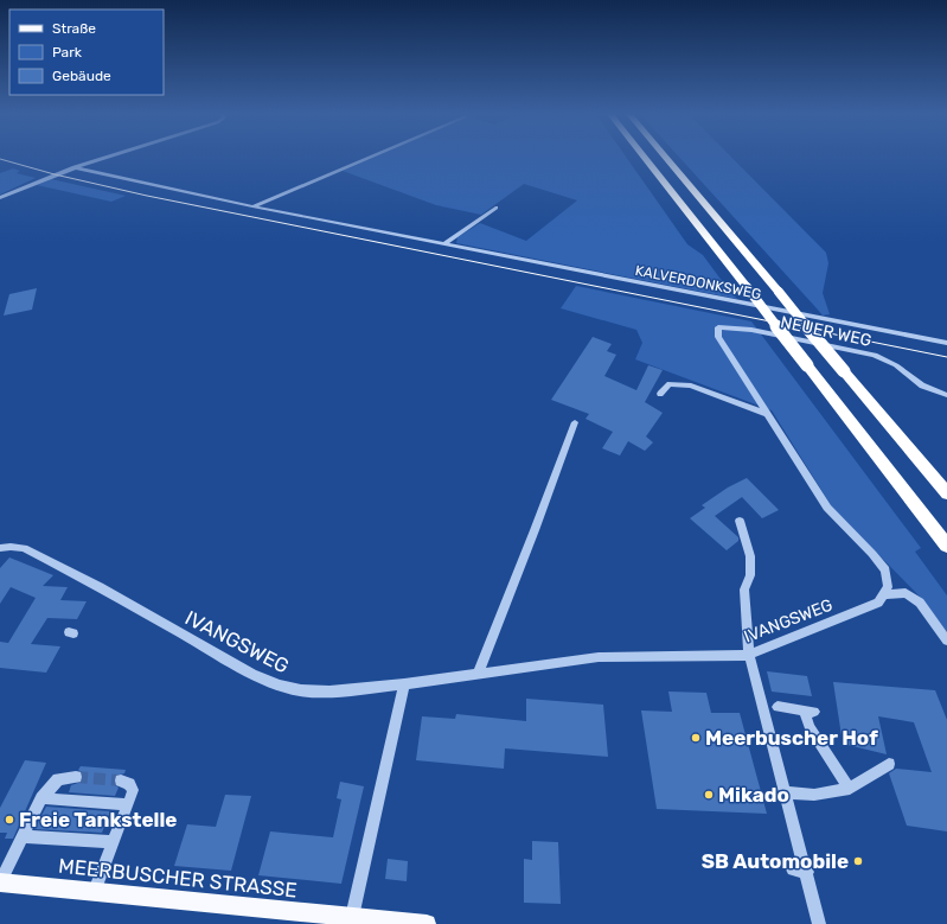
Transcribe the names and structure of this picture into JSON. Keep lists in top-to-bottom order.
{
  "streets": {
    "main road": ["MEERBUSCHER STRASSE"],
    "street": ["KALVERDONKSWEG", "NEUER WEG", "IVANGSWEG"]
  },
  "places": [
    "Meerbuscher Hof",
    "Mikado",
    "Freie Tankstelle",
    "SB Automobile"
  ],
  "legend": ["Straße", "Park", "Gebäude"]
}
